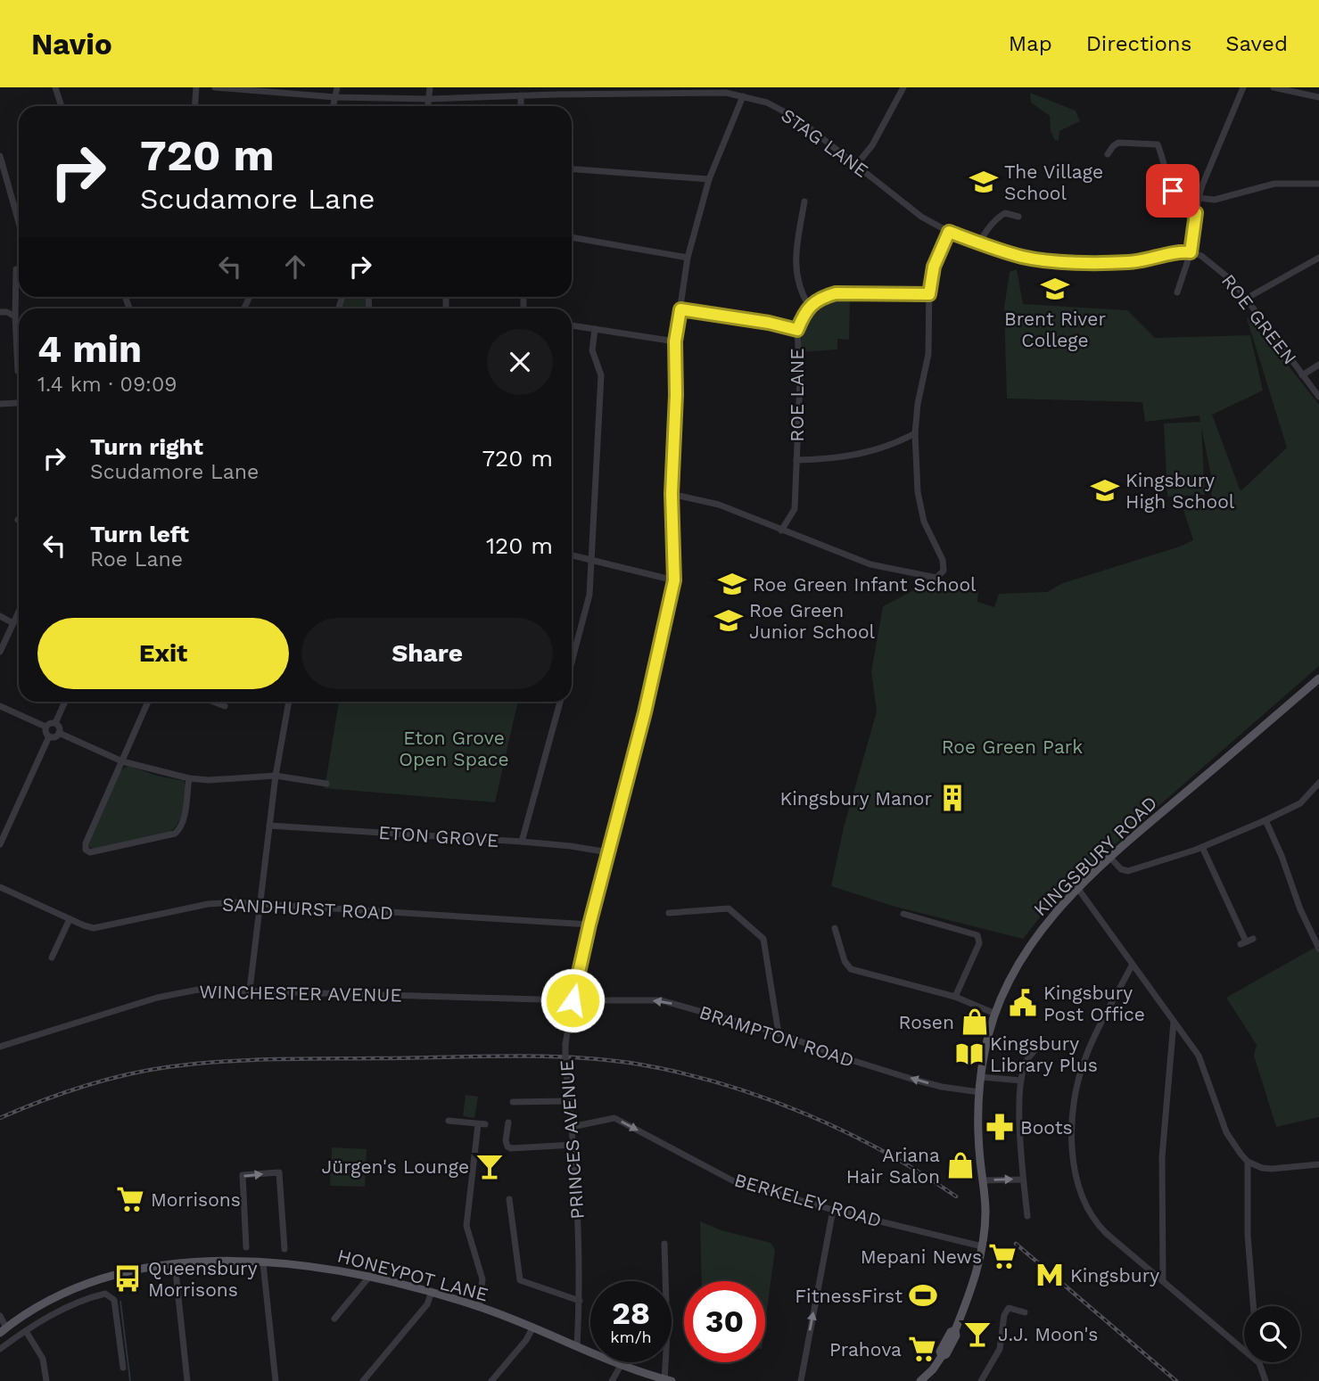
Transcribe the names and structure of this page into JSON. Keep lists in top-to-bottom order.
{
  "streets": {
    "main road": ["KINGSBURY ROAD", "HONEYPOT LANE"],
    "street": [
      "STAG LANE",
      "ROE GREEN",
      "ROE LANE",
      "ETON GROVE",
      "SANDHURST ROAD",
      "WINCHESTER AVENUE",
      "BRAMPTON ROAD",
      "PRINCES AVENUE",
      "BERKELEY ROAD"
    ]
  },
  "crossings": [
    ["STAG LANE", "ROE GREEN"],
    ["STAG LANE", "PRINCES AVENUE"],
    ["ETON GROVE", "PRINCES AVENUE"],
    ["KINGSBURY ROAD", "BRAMPTON ROAD"],
    ["KINGSBURY ROAD", "BERKELEY ROAD"],
    ["SANDHURST ROAD", "PRINCES AVENUE"],
    ["WINCHESTER AVENUE", "BRAMPTON ROAD"],
    ["WINCHESTER AVENUE", "PRINCES AVENUE"],
    ["BRAMPTON ROAD", "PRINCES AVENUE"],
    ["PRINCES AVENUE", "BERKELEY ROAD"],
    ["PRINCES AVENUE", "HONEYPOT LANE"]
  ],
  "one_way": ["BRAMPTON ROAD", "BERKELEY ROAD"],
  "parks": ["Eton Grove Open Space", "Roe Green Park"],
  "places": {
    "school or university": [
      "The Village School",
      "Brent River College",
      "Kingsbury High School",
      "Roe Green Infant School",
      "Roe Green Junior School"
    ],
    "building": ["Kingsbury Manor"],
    "public building": ["Kingsbury Post Office"],
    "shop": ["Rosen", "Ariana Hair Salon"],
    "library": ["Kingsbury Library Plus"],
    "pharmacy": ["Boots"],
    "bar": ["Jürgen's Lounge", "J.J. Moon's"],
    "supermarket": ["Morrisons", "Mepani News", "Prahova"],
    "metro station": ["Kingsbury"],
    "bus stop": ["Queensbury Morrisons"],
    "sports": ["FitnessFirst"]
  },
  "page": {
    "header": "Navio",
    "nav": ["Map", "Directions", "Saved"],
    "turn": ["720 m", "Scudamore Lane"],
    "heading": ["4 min", "1.4 km · 09:09"],
    "list": [
      {
        "name": "Turn right",
        "note": "Scudamore Lane",
        "value": "720 m"
      },
      {
        "name": "Turn left",
        "note": "Roe Lane",
        "value": "120 m"
      }
    ],
    "buttons": ["Exit", "Share"],
    "speed": "28 km/h",
    "limit": "30"
  }
}
